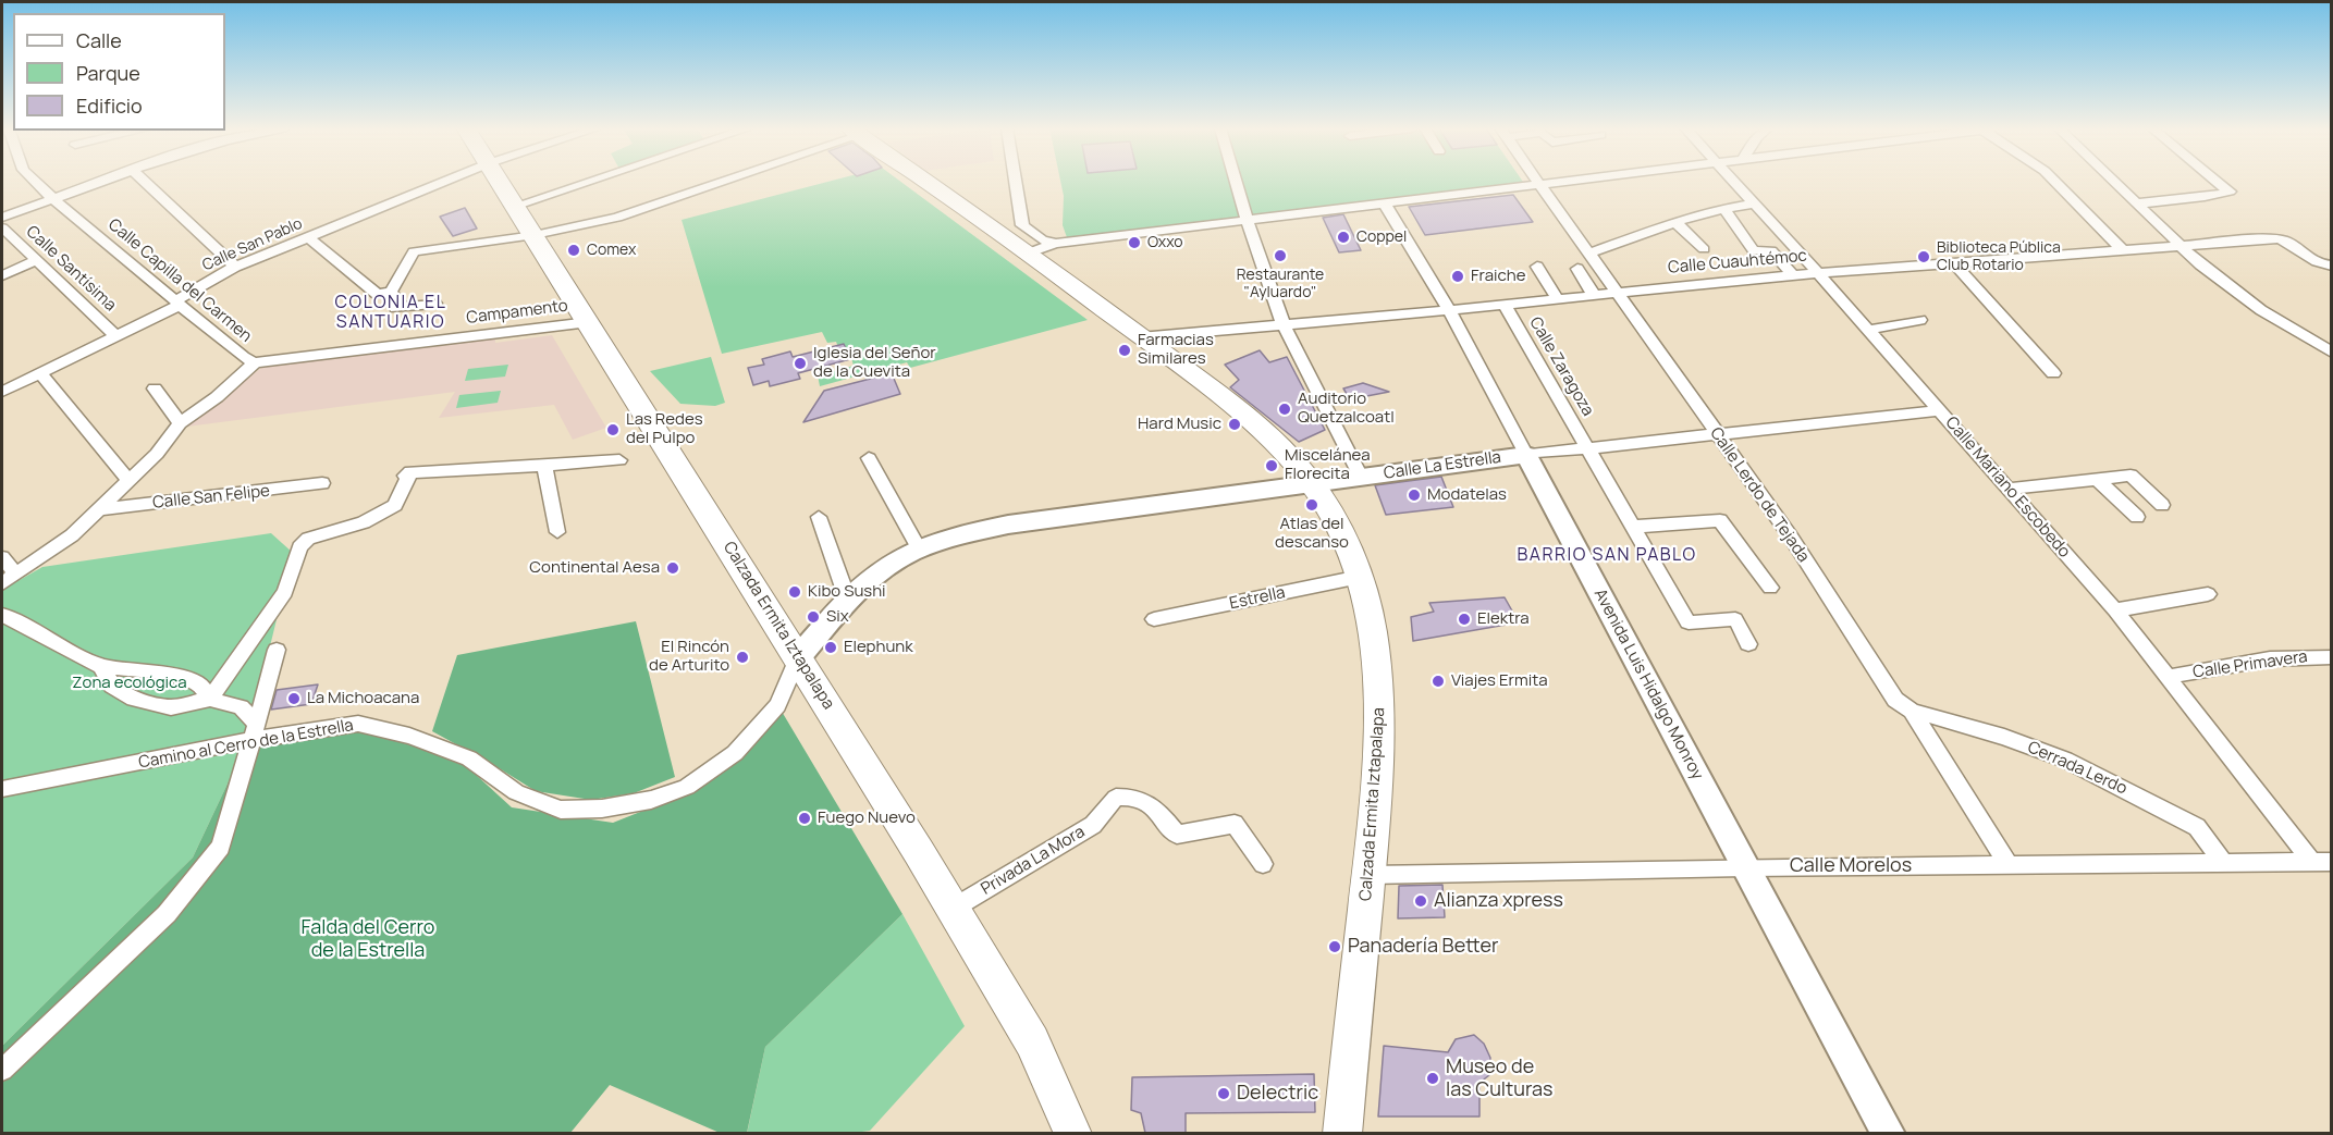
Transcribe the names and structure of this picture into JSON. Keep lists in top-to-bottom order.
{
  "streets": {
    "main road": ["Calzada Ermita Iztapalapa"],
    "street": [
      "Calle San Pablo",
      "Calle Cuauhtémoc",
      "Calle Santísima",
      "Calle Capilla del Carmen",
      "Campamento",
      "Calle Zaragoza",
      "Calle La Estrella",
      "Calle Mariano Escobedo",
      "Calle Lerdo de Tejada",
      "Calle San Felipe",
      "Estrella",
      "Calle Primavera",
      "Avenida Luis Hidalgo Monroy",
      "Camino al Cerro de la Estrella",
      "Cerrada Lerdo",
      "Privada La Mora",
      "Calle Morelos"
    ]
  },
  "crossings": [
    ["Calle San Pablo", "Calle Santísima"],
    ["Calle San Pablo", "Calle Capilla del Carmen"],
    ["Calle Cuauhtémoc", "Calle Zaragoza"],
    ["Calle Cuauhtémoc", "Calle Mariano Escobedo"],
    ["Calle Cuauhtémoc", "Calle Lerdo de Tejada"],
    ["Calle Cuauhtémoc", "Calzada Ermita Iztapalapa"],
    ["Calle Cuauhtémoc", "Avenida Luis Hidalgo Monroy"],
    ["Calle Capilla del Carmen", "Campamento"],
    ["Campamento", "Calzada Ermita Iztapalapa"],
    ["Calle Zaragoza", "Calle La Estrella"],
    ["Calle La Estrella", "Calle Mariano Escobedo"],
    ["Calle La Estrella", "Calle Lerdo de Tejada"],
    ["Calle La Estrella", "Calzada Ermita Iztapalapa"],
    ["Calle La Estrella", "Avenida Luis Hidalgo Monroy"],
    ["Calle La Estrella", "Camino al Cerro de la Estrella"],
    ["Calle Mariano Escobedo", "Calle Primavera"],
    ["Calle Mariano Escobedo", "Calle Morelos"],
    ["Calle Lerdo de Tejada", "Cerrada Lerdo"],
    ["Calle Lerdo de Tejada", "Calle Morelos"],
    ["Estrella", "Calzada Ermita Iztapalapa"],
    ["Calzada Ermita Iztapalapa", "Camino al Cerro de la Estrella"],
    ["Calzada Ermita Iztapalapa", "Privada La Mora"],
    ["Calzada Ermita Iztapalapa", "Calle Morelos"],
    ["Avenida Luis Hidalgo Monroy", "Calle Morelos"],
    ["Cerrada Lerdo", "Calle Morelos"]
  ],
  "districts": ["COLONIA EL SANTUARIO", "BARRIO SAN PABLO"],
  "parks": ["Zona ecológica", "Falda del Cerro de la Estrella"],
  "places": [
    "Coppel",
    "Oxxo",
    "Comex",
    "Restaurante \"Ayluardo\"",
    "Biblioteca Pública Club Rotario",
    "Fraiche",
    "Farmacias Similares",
    "Iglesia del Señor de la Cuevita",
    "Auditorio Quetzalcoatl",
    "Hard Music",
    "Las Redes del Pulpo",
    "Miscelánea Florecita",
    "Modatelas",
    "Atlas del descanso",
    "Continental Aesa",
    "Kibo Sushi",
    "Six",
    "Elektra",
    "Elephunk",
    "El Rincón de Arturito",
    "Viajes Ermita",
    "La Michoacana",
    "Fuego Nuevo",
    "Alianza xpress",
    "Panadería Better",
    "Museo de las Culturas",
    "Delectric"
  ],
  "legend": ["Calle", "Parque", "Edificio"]
}
